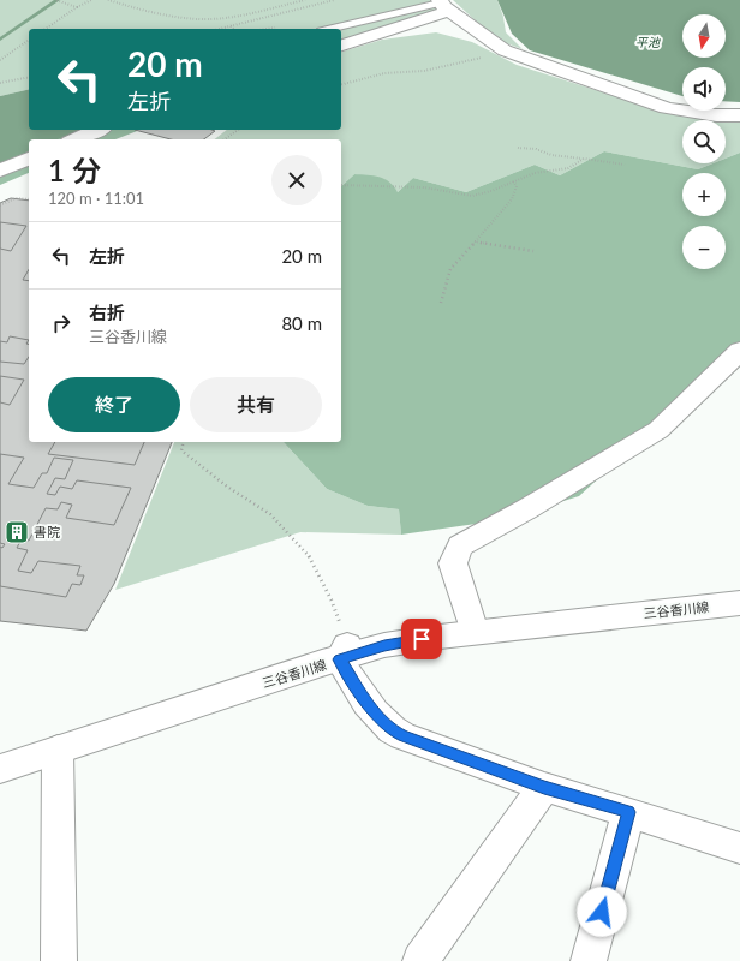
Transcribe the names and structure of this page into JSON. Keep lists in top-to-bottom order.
{
  "streets": {
    "street": ["三谷香川線"]
  },
  "water": ["平池"],
  "places": {
    "building": ["書院"]
  },
  "north": "bottom",
  "page": {
    "map_buttons": ["+", "−"],
    "turn": ["20 m", "左折"],
    "heading": ["1 分", "120 m · 11:01"],
    "list": [
      {
        "name": "左折",
        "value": "20 m"
      },
      {
        "name": "右折",
        "note": "三谷香川線",
        "value": "80 m"
      }
    ],
    "buttons": ["終了", "共有"]
  }
}
